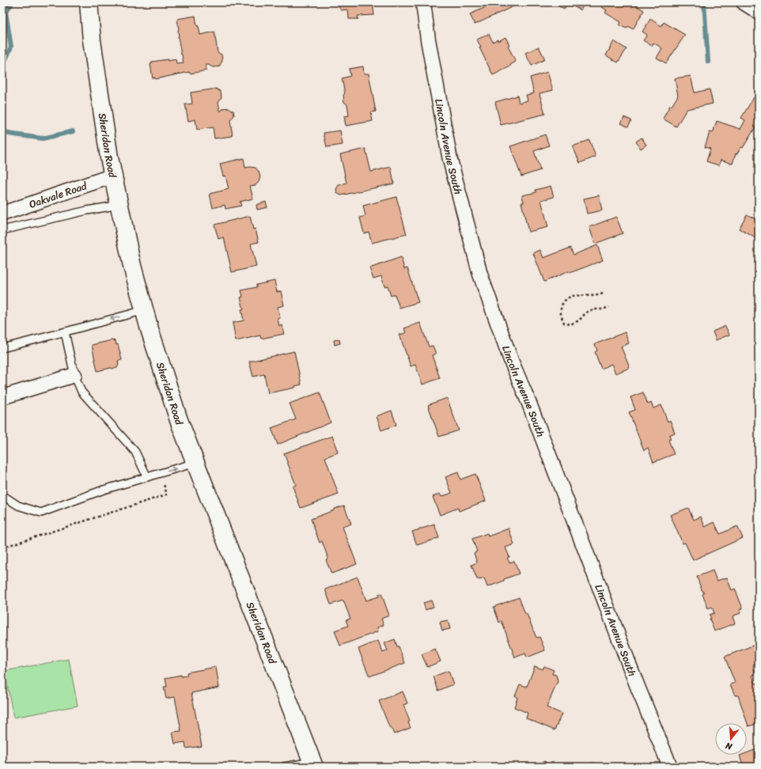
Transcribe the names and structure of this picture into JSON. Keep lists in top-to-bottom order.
{
  "streets": {
    "street": ["Sheridan Road", "Lincoln Avenue South", "Oakvale Road"]
  },
  "crossings": [
    ["Sheridan Road", "Oakvale Road"]
  ],
  "north": "bottom"
}
